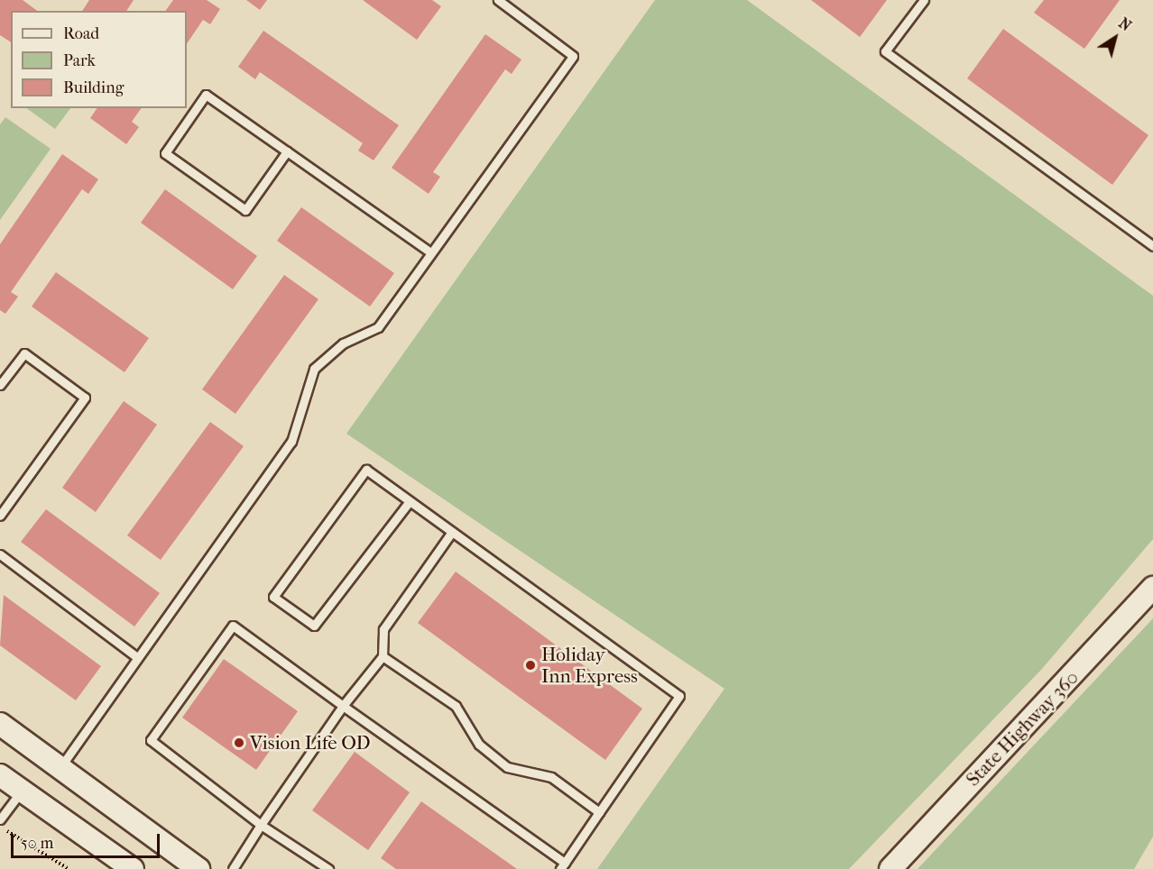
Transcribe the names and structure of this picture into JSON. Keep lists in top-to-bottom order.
{
  "streets": {
    "main road": ["State Highway 360"]
  },
  "places": ["Holiday Inn Express", "Vision Life OD"],
  "legend": ["Road", "Park", "Building"],
  "scale_bar": "50 m",
  "north": "top right"
}
